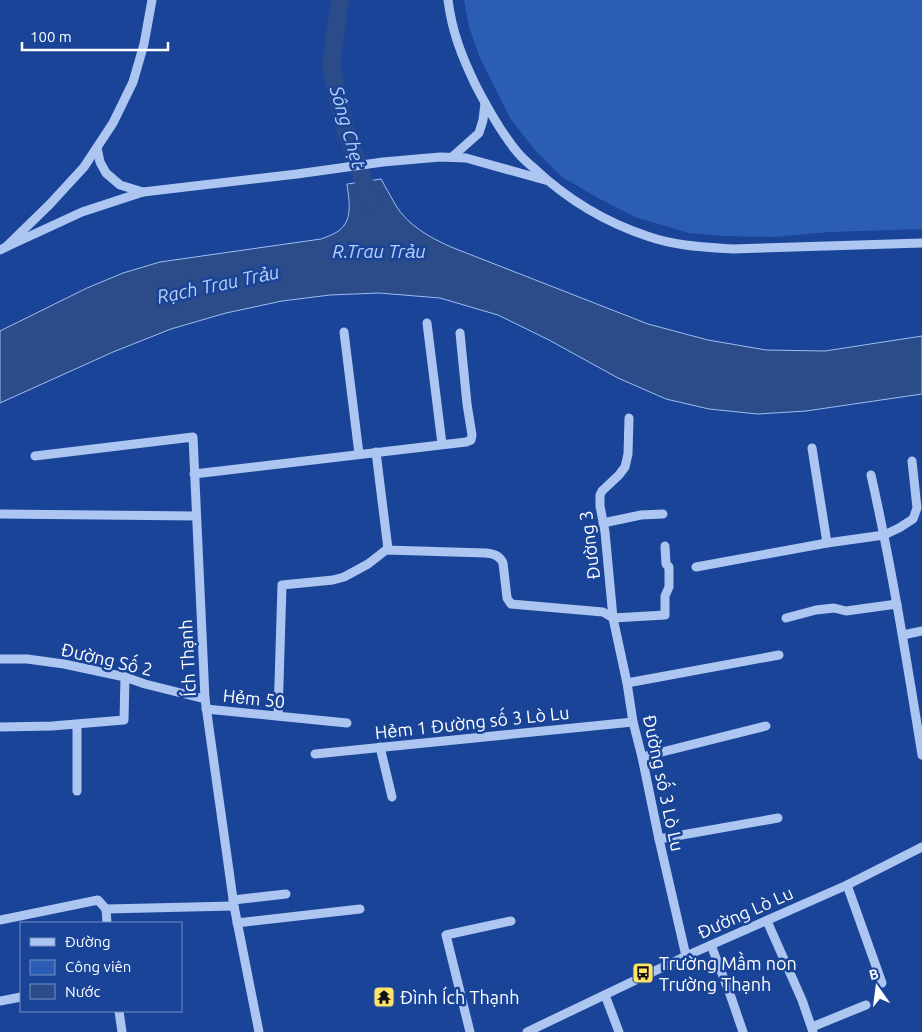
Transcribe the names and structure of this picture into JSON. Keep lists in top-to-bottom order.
{
  "streets": {
    "street": [
      "Đường 3",
      "Ích Thạnh",
      "Đường Số 2",
      "Hẻm 50",
      "Hẻm 1 Đường số 3 Lò Lu",
      "Đường số 3 Lò Lu",
      "Đường Lò Lu"
    ]
  },
  "crossings": [
    ["Đường 3", "Đường số 3 Lò Lu"],
    ["Ích Thạnh", "Đường Số 2"],
    ["Ích Thạnh", "Hẻm 50"],
    ["Hẻm 1 Đường số 3 Lò Lu", "Đường số 3 Lò Lu"],
    ["Đường số 3 Lò Lu", "Đường Lò Lu"]
  ],
  "water": ["Sông Chẹt", "R.Trau Trảu", "Rạch Trau Trảu"],
  "places": {
    "bus stop": ["Trường Mầm non Trường Thạnh"],
    "temple": ["Đình Ích Thạnh"]
  },
  "legend": ["Đường", "Công viên", "Nước"],
  "scale_bar": "100 m",
  "north": "top"
}
